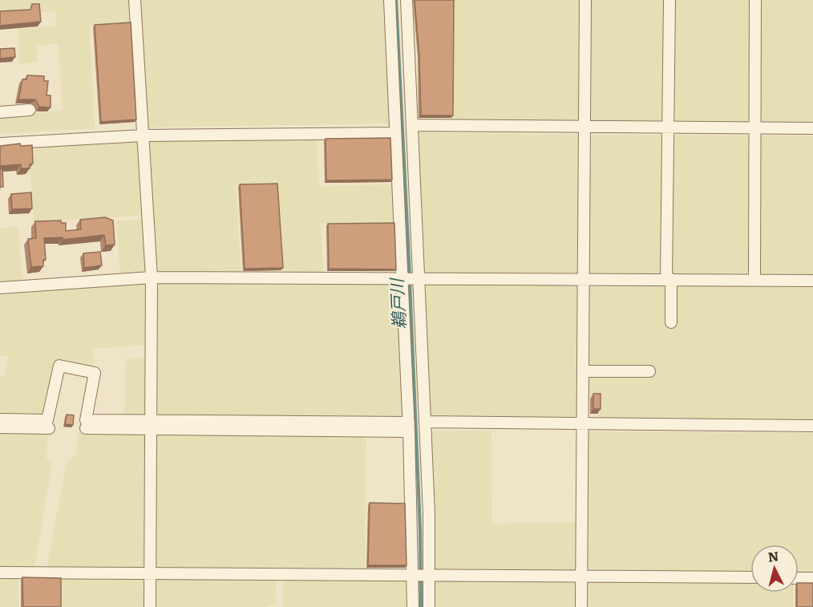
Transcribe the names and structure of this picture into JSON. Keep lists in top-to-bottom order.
{
  "water": ["鵜戸川"],
  "north": "top"
}
